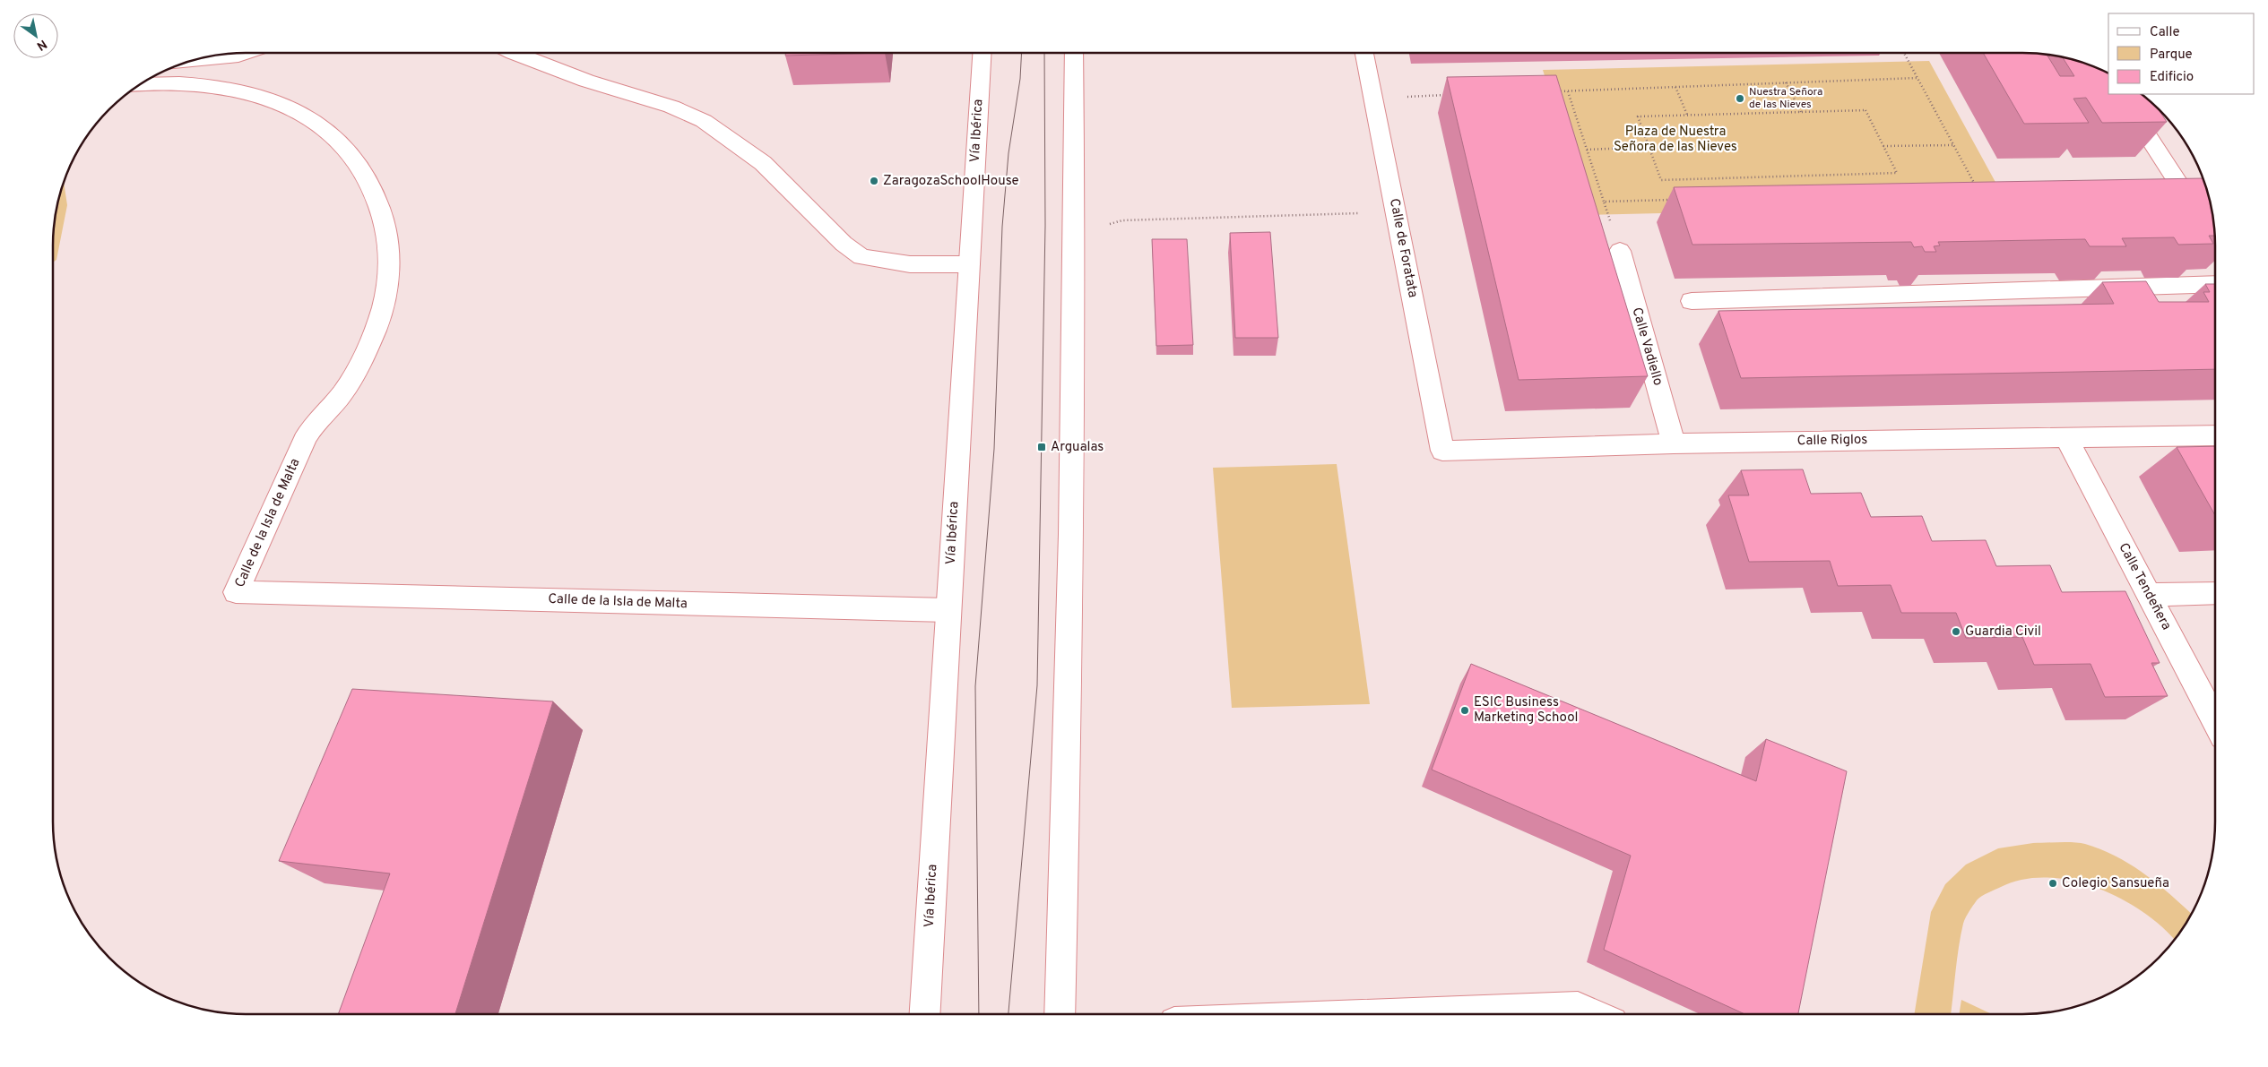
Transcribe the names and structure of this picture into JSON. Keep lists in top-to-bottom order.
{
  "streets": {
    "main road": [
      "Vía Ibérica",
      "Calle de Foratata",
      "Calle Vadiello",
      "Calle Riglos",
      "Calle de la Isla de Malta",
      "Calle Tendeñera"
    ]
  },
  "crossings": [
    ["Vía Ibérica", "Calle de la Isla de Malta"],
    ["Calle de Foratata", "Calle Riglos"],
    ["Calle Vadiello", "Calle Riglos"],
    ["Calle Riglos", "Calle Tendeñera"]
  ],
  "parks": ["Plaza de Nuestra Señora de las Nieves"],
  "places": {
    "other": [
      "Nuestra Señora de las Nieves",
      "ZaragozaSchoolHouse",
      "Guardia Civil",
      "ESIC Business Marketing School",
      "Colegio Sansueña"
    ],
    "transit": ["Argualas"]
  },
  "legend": ["Calle", "Parque", "Edificio"],
  "north": "bottom right"
}
